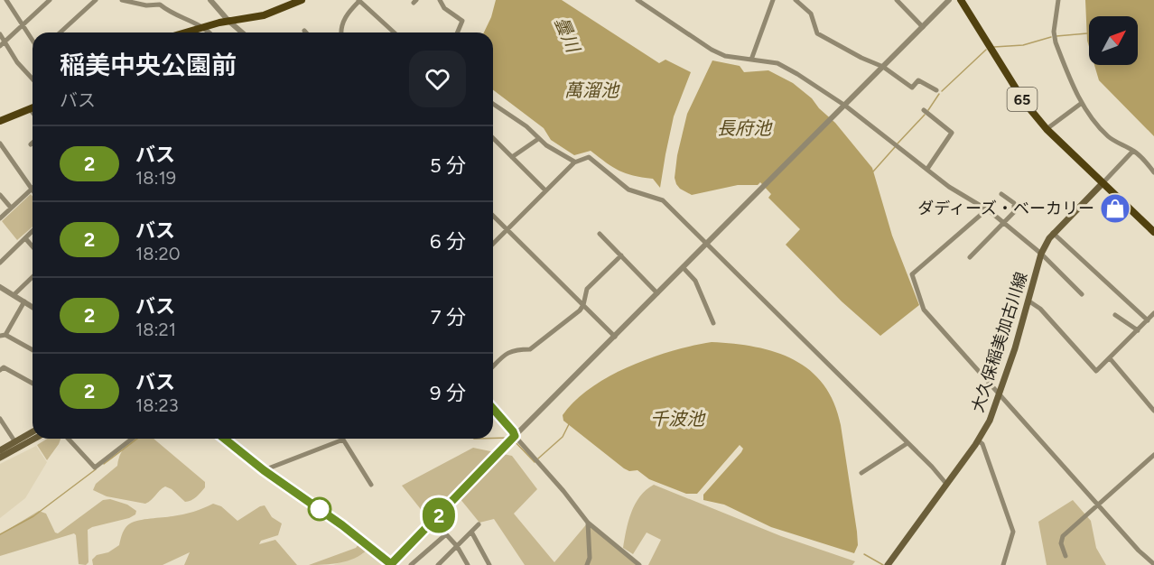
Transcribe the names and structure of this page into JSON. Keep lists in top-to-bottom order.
{
  "streets": {
    "main road": ["65", "大久保稲美加古川線"]
  },
  "crossings": [
    ["65", "大久保稲美加古川線"]
  ],
  "water": [
    "曇川",
    "萬溜池",
    "長府池",
    "千波池"
  ],
  "places": {
    "shop": ["ダディーズ・ベーカリー"]
  },
  "lines": ["bus line 2"],
  "north": "top right",
  "page": {
    "on_map": "2",
    "heading": ["稲美中央公園前", "バス"],
    "list": [
      {
        "mark": "2",
        "name": "バス",
        "note": "18:19",
        "value": "5 分"
      },
      {
        "mark": "2",
        "name": "バス",
        "note": "18:20",
        "value": "6 分"
      },
      {
        "mark": "2",
        "name": "バス",
        "note": "18:21",
        "value": "7 分"
      },
      {
        "mark": "2",
        "name": "バス",
        "note": "18:23",
        "value": "9 分"
      }
    ]
  }
}
